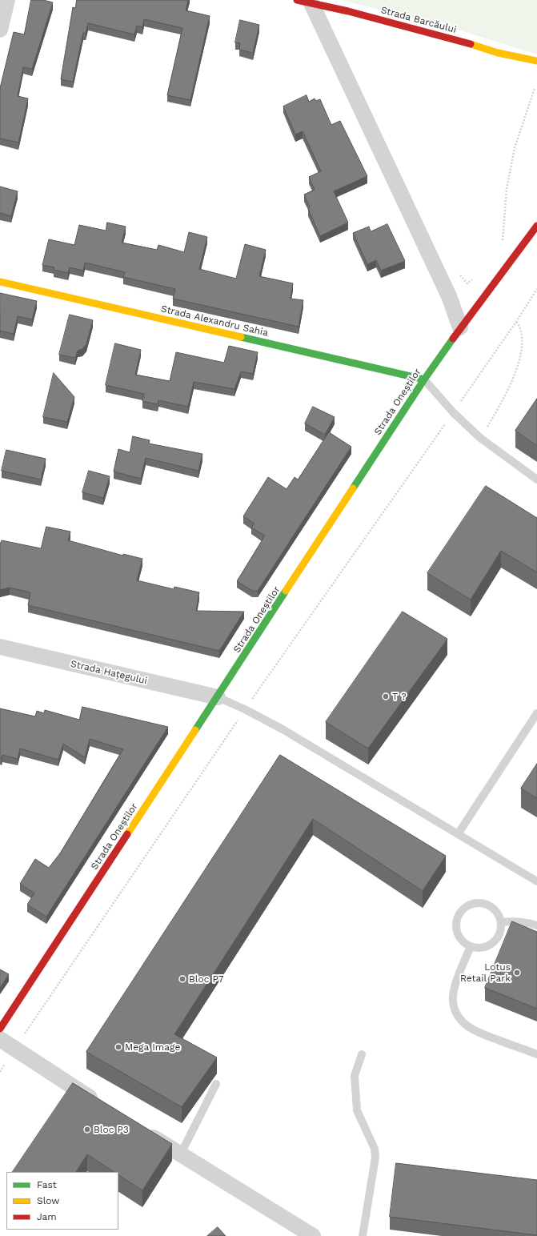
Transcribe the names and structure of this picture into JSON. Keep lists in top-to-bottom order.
{
  "streets": {
    "street": [
      "Strada Barcăului",
      "Strada Alexandru Sahia",
      "Strada Oneștilor",
      "Strada Hațegului"
    ]
  },
  "crossings": [
    ["Strada Alexandru Sahia", "Strada Oneștilor"],
    ["Strada Oneștilor", "Strada Hațegului"]
  ],
  "places": [
    "T ?",
    "Lotus Retail Park",
    "Bloc P7",
    "Mega Image",
    "Bloc P3"
  ],
  "legend": ["Fast", "Slow", "Jam"]
}
